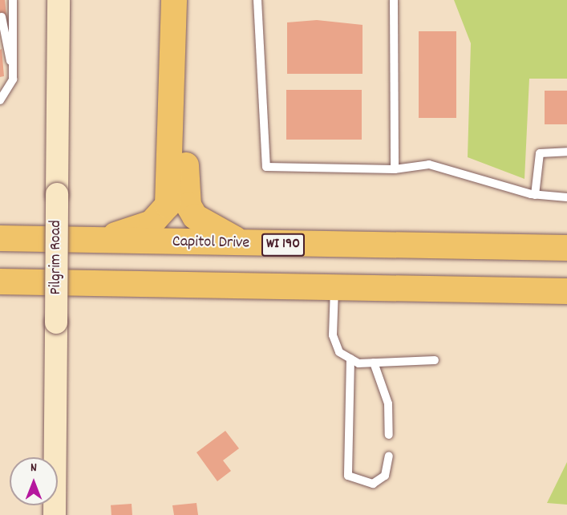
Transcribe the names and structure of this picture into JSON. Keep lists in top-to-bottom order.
{
  "streets": {
    "main road": ["Capitol Drive", "WI 190", "Pilgrim Road"]
  },
  "north": "top"
}
